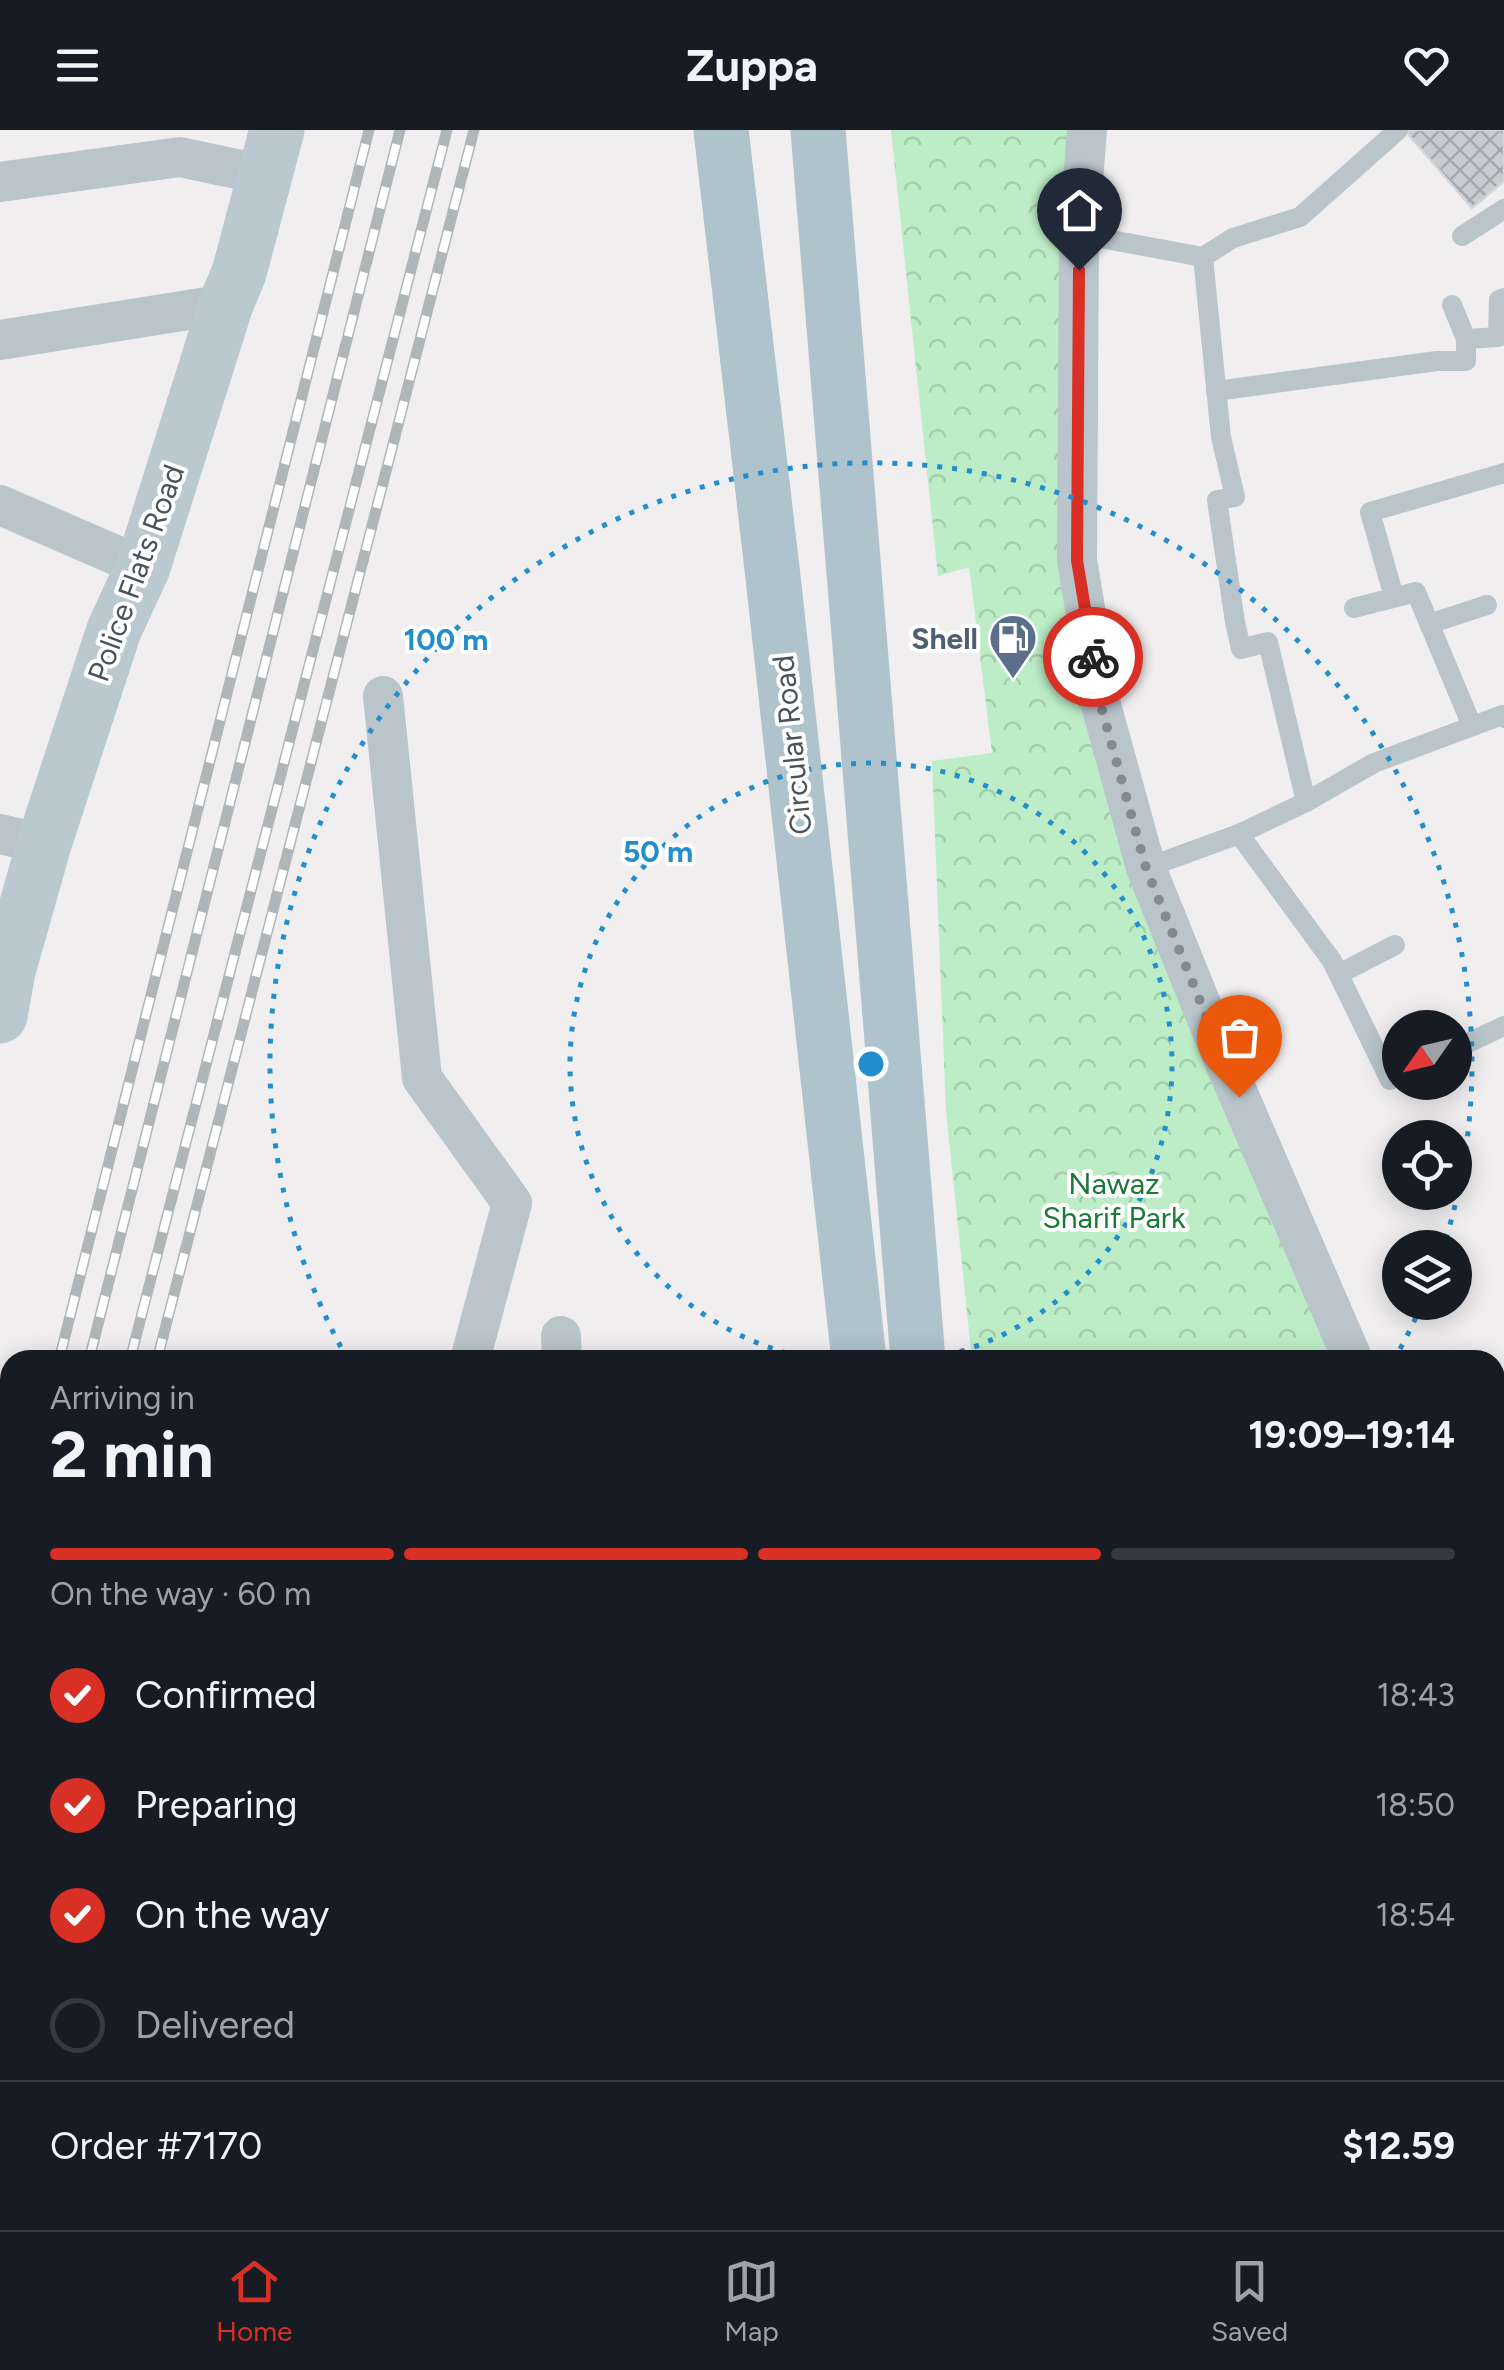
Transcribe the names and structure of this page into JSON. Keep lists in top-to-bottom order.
{
  "streets": {
    "main road": ["Circular Road"],
    "street": ["Police Flats Road"]
  },
  "parks": ["Nawaz Sharif Park"],
  "places": {
    "fuel station": ["Shell"]
  },
  "north": "bottom left",
  "page": {
    "header": "Zuppa",
    "heading": ["2 min", "Arriving in", "19:09–19:14"],
    "panel": ["Order #7170", "$12.59"],
    "bar": "On the way · 60 m",
    "list": [
      ["Confirmed", "18:43"],
      ["Preparing", "18:50"],
      ["On the way", "18:54"],
      "Delivered"
    ],
    "tabs": ["Home", "Map", "Saved"]
  },
  "rings": ["100 m", "50 m"]
}
